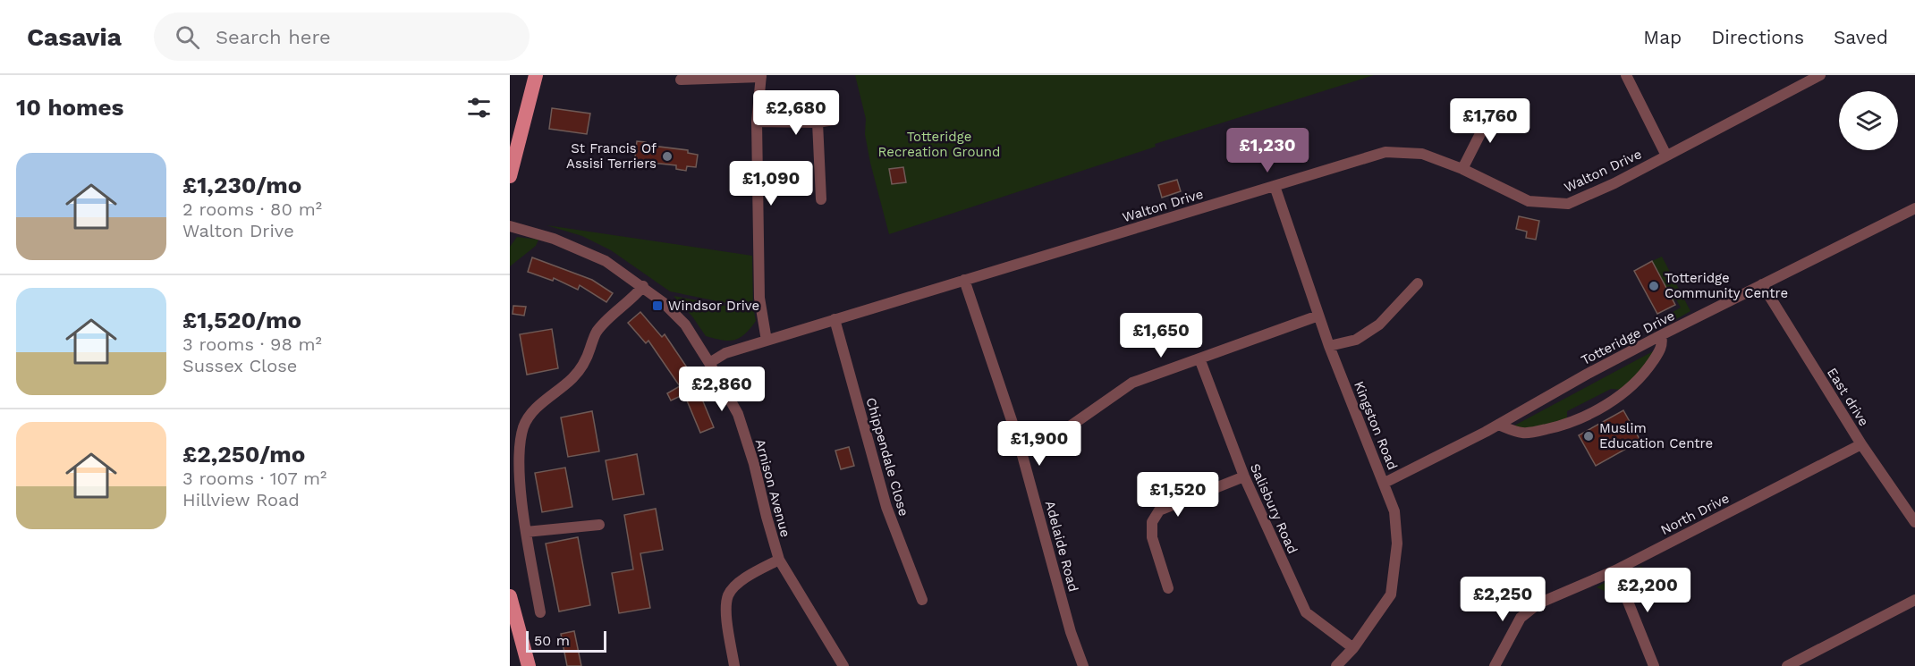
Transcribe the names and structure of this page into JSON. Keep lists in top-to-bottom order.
{
  "streets": {
    "street": [
      "Walton Drive",
      "Totteridge Drive",
      "East drive",
      "Kingston Road",
      "Chippendale Close",
      "Arnison Avenue",
      "Salisbury Road",
      "North Drive",
      "Adelaide Road"
    ]
  },
  "crossings": [
    ["Walton Drive", "Kingston Road"],
    ["Walton Drive", "Chippendale Close"],
    ["Walton Drive", "Arnison Avenue"],
    ["Walton Drive", "Adelaide Road"],
    ["Totteridge Drive", "East drive"],
    ["Totteridge Drive", "Kingston Road"],
    ["East drive", "North Drive"],
    ["Kingston Road", "Salisbury Road"]
  ],
  "parks": ["Totteridge Recreation Ground"],
  "places": {
    "other": ["St Francis Of Assisi Terriers", "Totteridge Community Centre", "Muslim Education Centre"],
    "transit": ["Windsor Drive"]
  },
  "scale_bar": "50 m",
  "page": {
    "header": "Casavia",
    "search": "Search here",
    "nav": ["Map", "Directions", "Saved"],
    "heading": "10 homes",
    "price": [
      "£2,680",
      "£1,760",
      "£1,230",
      "£1,090",
      "£1,650",
      "£2,860",
      "£1,900",
      "£1,520",
      "£2,200",
      "£2,250"
    ],
    "list": [
      {
        "name": "£1,230/mo",
        "note": "2 rooms · 80 m² · Walton Drive"
      },
      {
        "name": "£1,520/mo",
        "note": "3 rooms · 98 m² · Sussex Close"
      },
      {
        "name": "£2,250/mo",
        "note": "3 rooms · 107 m² · Hillview Road"
      }
    ],
    "scale": "50 m"
  }
}
